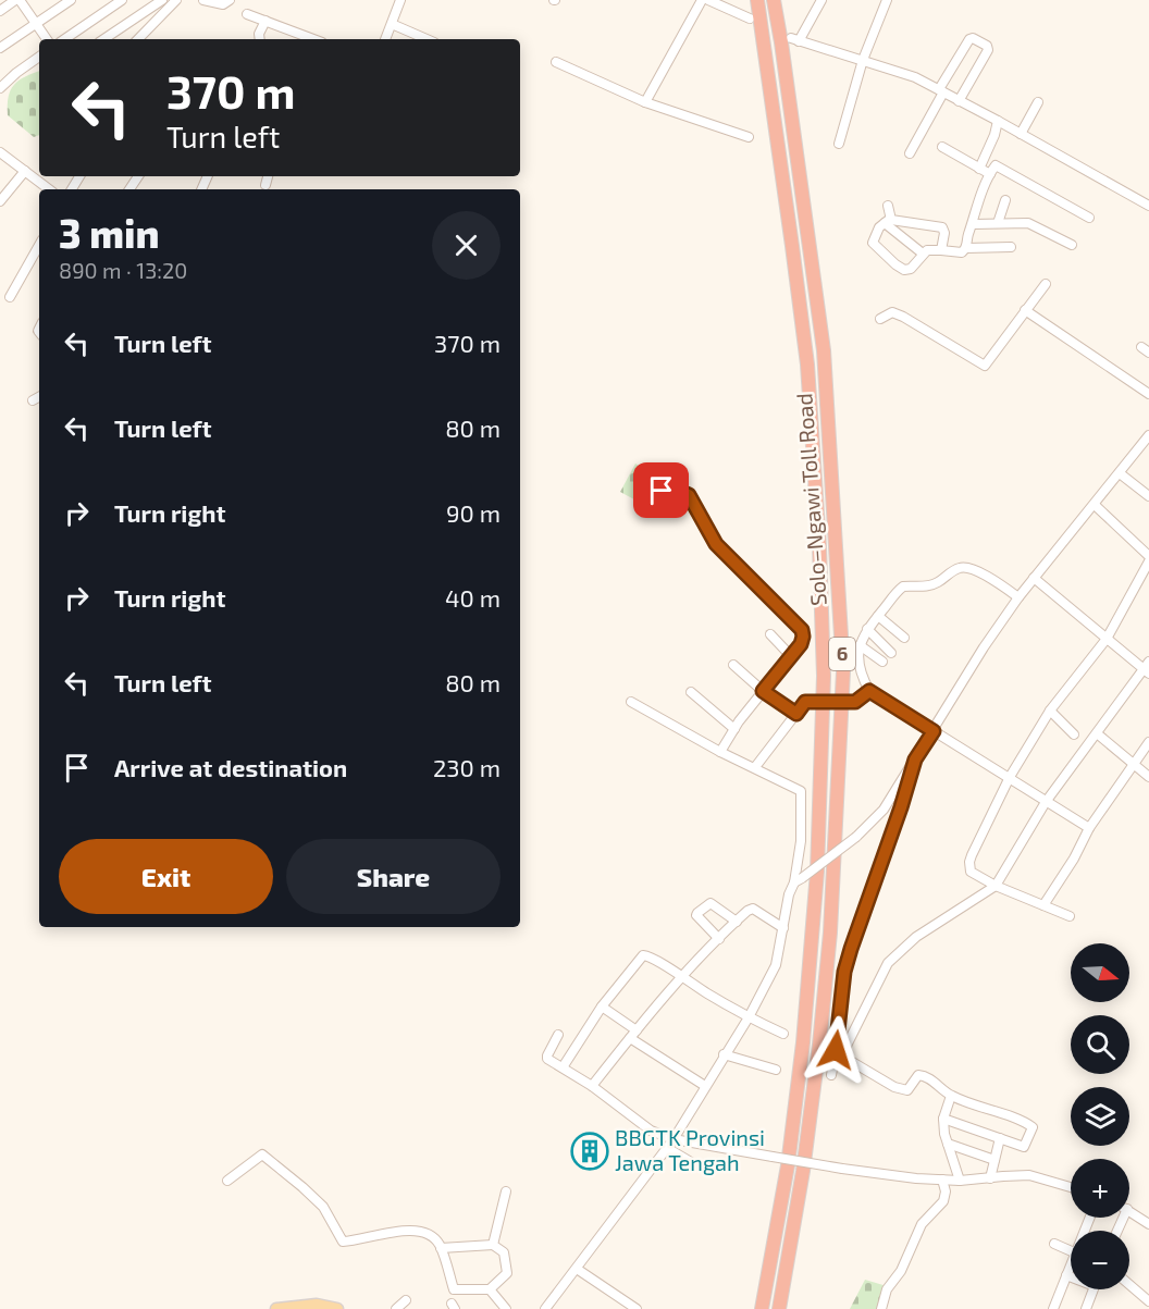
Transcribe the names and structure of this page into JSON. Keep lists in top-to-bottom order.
{
  "streets": {
    "highway": ["Solo–Ngawi Toll Road", "6"]
  },
  "places": {
    "building": ["BBGTK Provinsi Jawa Tengah"]
  },
  "north": "right",
  "page": {
    "turn": ["370 m", "Turn left"],
    "heading": ["3 min", "890 m · 13:20"],
    "list": [
      {
        "name": "Turn left",
        "value": "370 m"
      },
      {
        "name": "Turn left",
        "value": "80 m"
      },
      {
        "name": "Turn right",
        "value": "90 m"
      },
      {
        "name": "Turn right",
        "value": "40 m"
      },
      {
        "name": "Turn left",
        "value": "80 m"
      },
      {
        "name": "Arrive at destination",
        "value": "230 m"
      }
    ],
    "buttons": ["Exit", "Share"],
    "map_buttons": ["+", "−"]
  }
}
